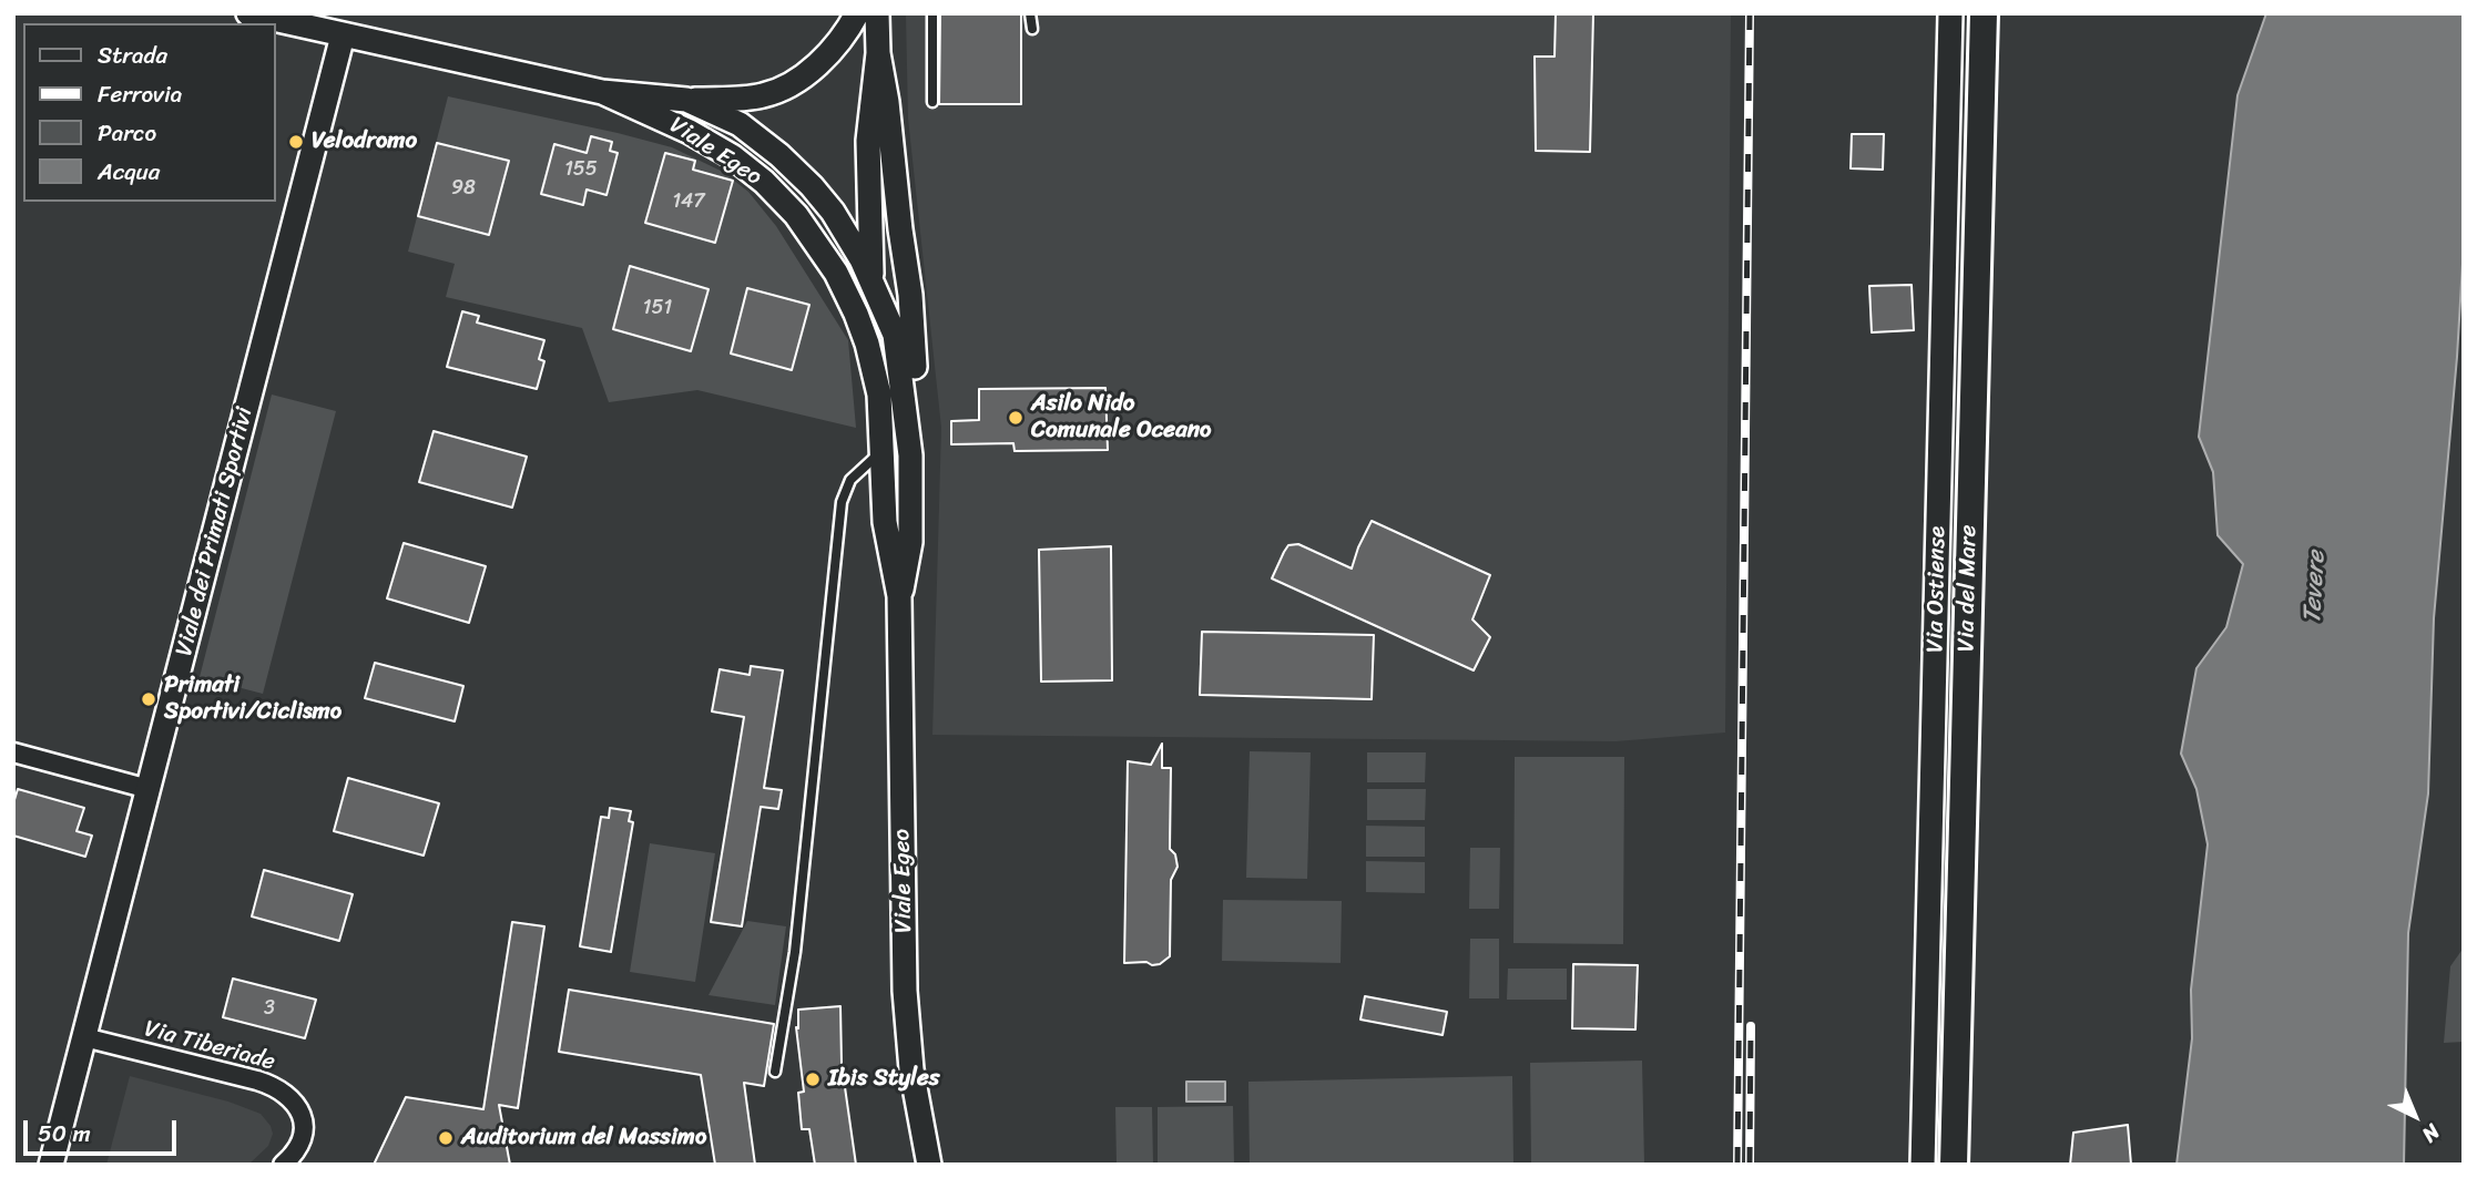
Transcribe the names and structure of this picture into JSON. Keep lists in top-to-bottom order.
{
  "streets": {
    "main road": [
      "Viale Egeo",
      "Viale dei Primati Sportivi",
      "Via del Mare",
      "Via Ostiense"
    ],
    "street": ["Via Tiberiade"]
  },
  "crossings": [
    ["Viale Egeo", "Viale dei Primati Sportivi"],
    ["Viale dei Primati Sportivi", "Via Tiberiade"]
  ],
  "water": ["Tevere"],
  "places": [
    "Velodromo",
    "Asilo Nido Comunale Oceano",
    "Primati Sportivi/Ciclismo",
    "Ibis Styles",
    "Auditorium del Massimo"
  ],
  "house_numbers": [
    "155",
    "98",
    "147",
    "151",
    "3"
  ],
  "legend": [
    "Strada",
    "Ferrovia",
    "Parco",
    "Acqua"
  ],
  "scale_bar": "50 m",
  "north": "bottom right"
}
